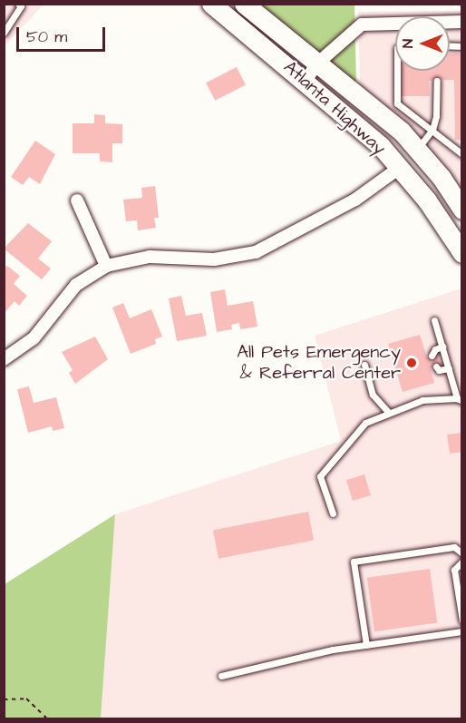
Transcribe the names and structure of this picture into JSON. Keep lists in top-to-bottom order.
{
  "streets": {
    "main road": ["Atlanta Highway"]
  },
  "places": ["All Pets Emergency & Referral Center"],
  "scale_bar": "50 m",
  "north": "left"
}
